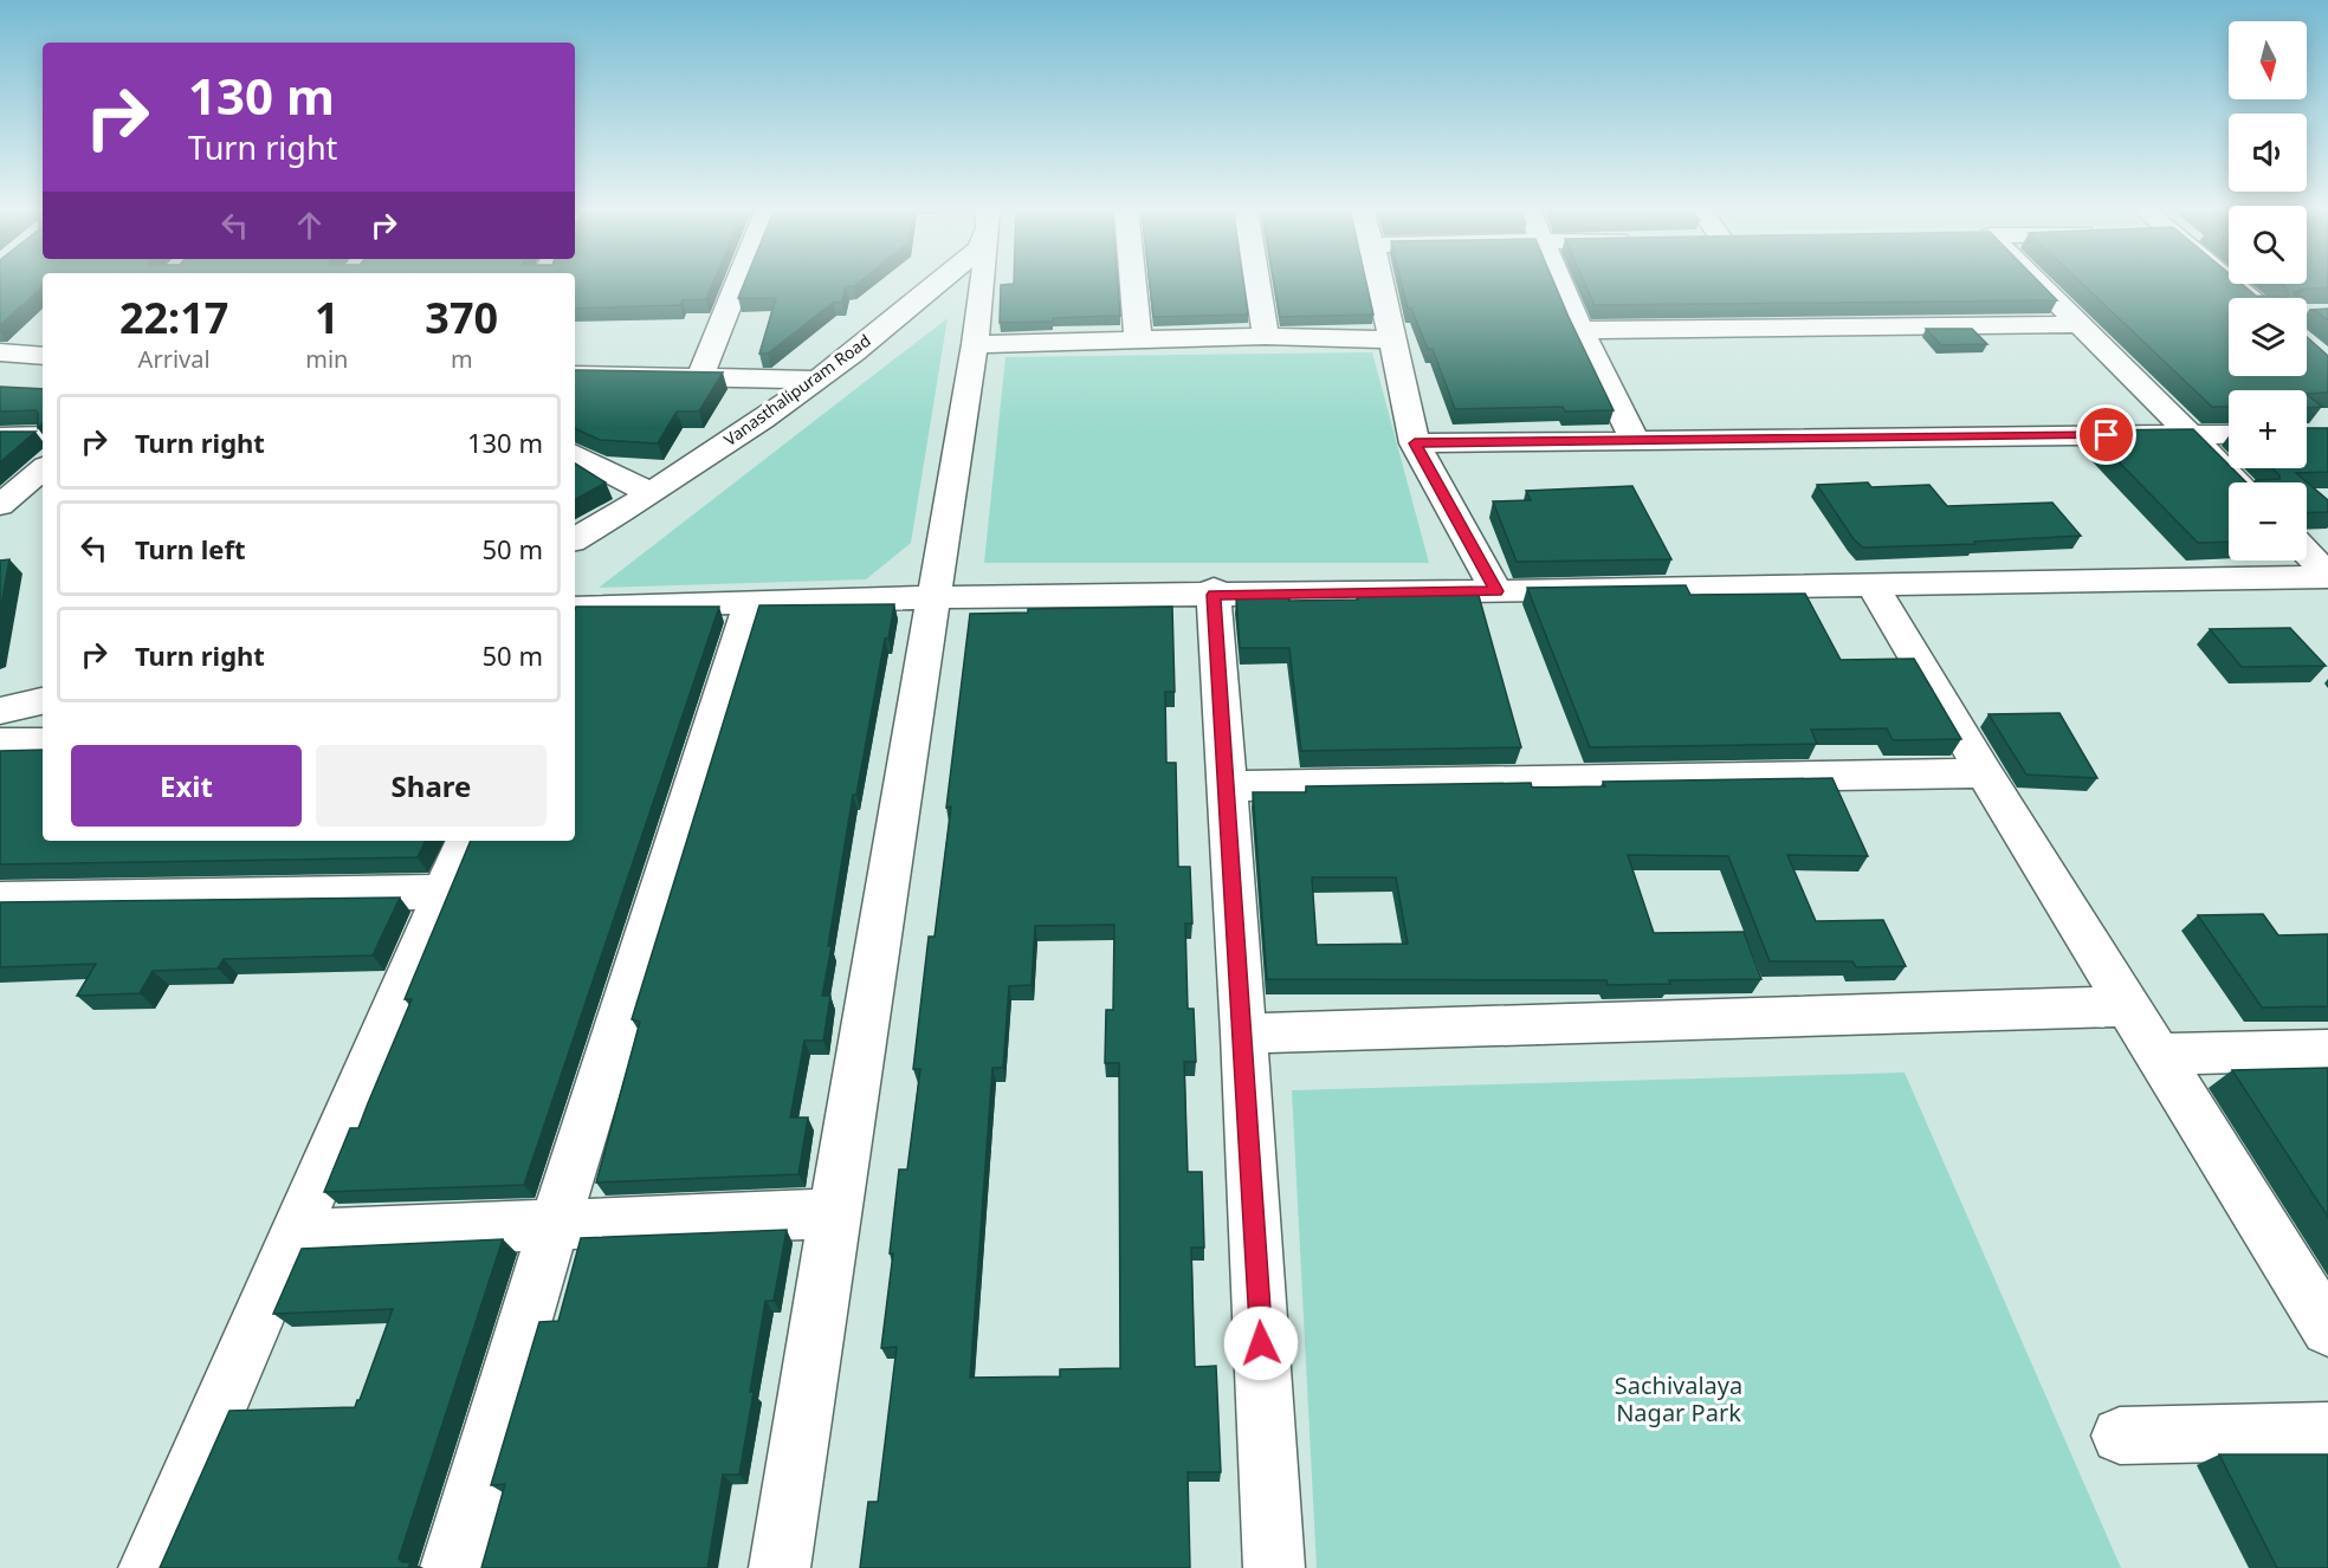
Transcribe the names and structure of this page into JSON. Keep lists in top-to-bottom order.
{
  "streets": {
    "street": ["Vanasthalipuram Road"]
  },
  "parks": ["Sachivalaya Nagar Park"],
  "north": "bottom",
  "page": {
    "map_buttons": ["+", "−"],
    "turn": ["130 m", "Turn right"],
    "eta": [
      "22:17",
      "Arrival",
      "1",
      "min",
      "370",
      "m"
    ],
    "list": [
      {
        "name": "Turn right",
        "value": "130 m"
      },
      {
        "name": "Turn left",
        "value": "50 m"
      },
      {
        "name": "Turn right",
        "value": "50 m"
      }
    ],
    "buttons": ["Exit", "Share"]
  }
}
